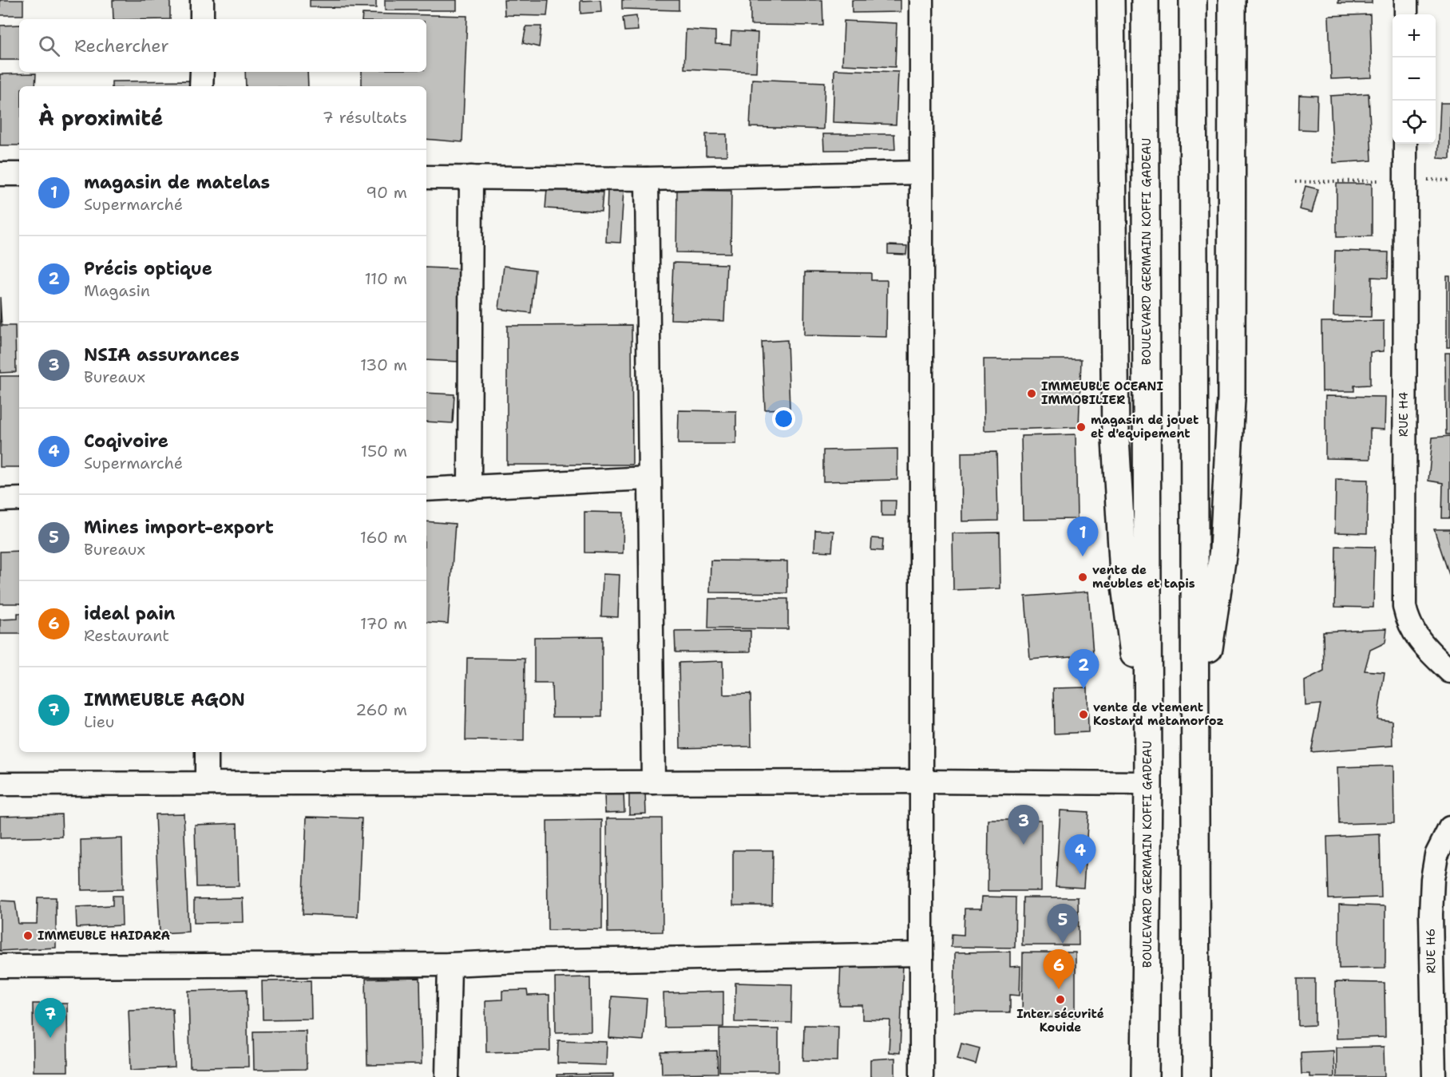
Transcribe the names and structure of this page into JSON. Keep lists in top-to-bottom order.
{
  "streets": {
    "main road": ["BOULEVARD GERMAIN KOFFI GADEAU"],
    "street": ["RUE H4", "RUE H6"]
  },
  "places": [
    "IMMEUBLE OCEANI IMMOBILIER",
    "magasin de jouet et d'equipement",
    "vente de meubles et tapis",
    "vente de vtement Kostard metamorfoz",
    "IMMEUBLE HAIDARA",
    "Inter sécurité Kouide"
  ],
  "page": {
    "map_buttons": ["+", "−"],
    "search": "Rechercher",
    "heading": ["À proximité", "7 résultats"],
    "list": [
      {
        "mark": "1",
        "name": "magasin de matelas",
        "note": "Supermarché",
        "value": "90 m"
      },
      {
        "mark": "2",
        "name": "Précis optique",
        "note": "Magasin",
        "value": "110 m"
      },
      {
        "mark": "3",
        "name": "NSIA assurances",
        "note": "Bureaux",
        "value": "130 m"
      },
      {
        "mark": "4",
        "name": "Coqivoire",
        "note": "Supermarché",
        "value": "150 m"
      },
      {
        "mark": "5",
        "name": "Mines import-export",
        "note": "Bureaux",
        "value": "160 m"
      },
      {
        "mark": "6",
        "name": "ideal pain",
        "note": "Restaurant",
        "value": "170 m"
      },
      {
        "mark": "7",
        "name": "IMMEUBLE AGON",
        "note": "Lieu",
        "value": "260 m"
      }
    ],
    "pins": [
      "1",
      "2",
      "3",
      "4",
      "5",
      "6",
      "7"
    ]
  }
}
